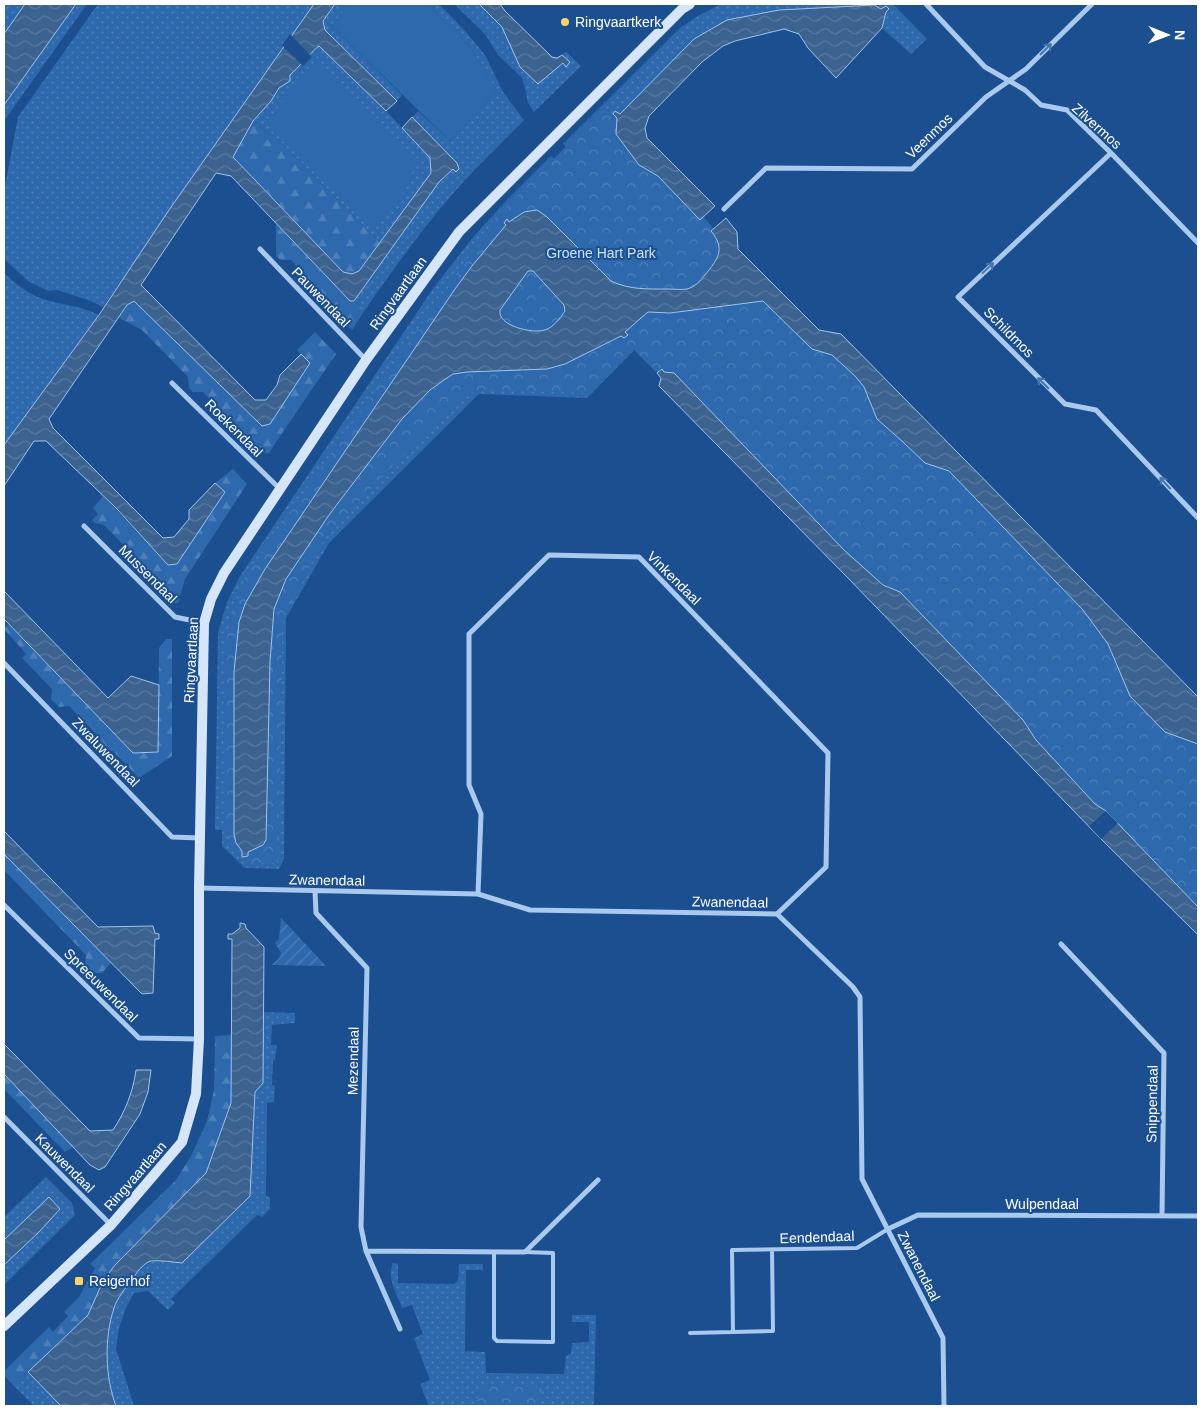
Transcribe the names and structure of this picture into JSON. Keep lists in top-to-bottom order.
{
  "streets": {
    "street": [
      "Zilvermos",
      "Veenmos",
      "Ringvaartlaan",
      "Pauwendaal",
      "Schildmos",
      "Roekendaal",
      "Mussendaal",
      "Vinkendaal",
      "Zwaluwendaal",
      "Zwanendaal",
      "Spreeuwendaal",
      "Mezendaal",
      "Snippendaal",
      "Kauwendaal",
      "Wulpendaal"
    ],
    "lane": ["Eendendaal"]
  },
  "crossings": [
    ["Zilvermos", "Veenmos"],
    ["Zilvermos", "Schildmos"],
    ["Ringvaartlaan", "Pauwendaal"],
    ["Ringvaartlaan", "Roekendaal"],
    ["Ringvaartlaan", "Mussendaal"],
    ["Ringvaartlaan", "Zwaluwendaal"],
    ["Ringvaartlaan", "Zwanendaal"],
    ["Ringvaartlaan", "Spreeuwendaal"],
    ["Ringvaartlaan", "Kauwendaal"],
    ["Vinkendaal", "Zwanendaal"],
    ["Zwanendaal", "Mezendaal"],
    ["Zwanendaal", "Wulpendaal"],
    ["Zwanendaal", "Eendendaal"],
    ["Snippendaal", "Wulpendaal"],
    ["Wulpendaal", "Eendendaal"]
  ],
  "parks": ["Groene Hart Park"],
  "places": {
    "other": ["Ringvaartkerk"],
    "transit": ["Reigerhof"]
  },
  "north": "right"
}
